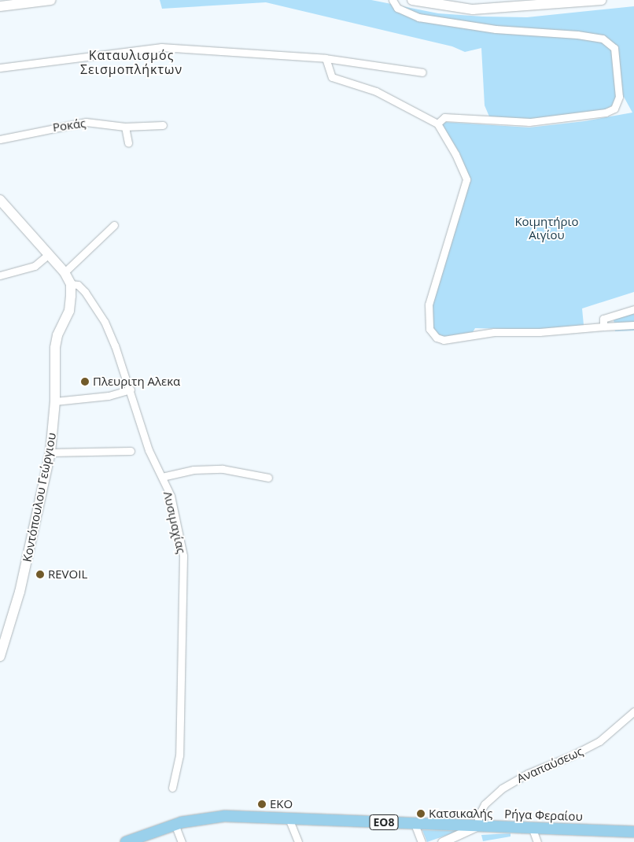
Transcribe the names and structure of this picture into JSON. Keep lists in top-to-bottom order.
{
  "streets": {
    "main road": ["Κοντόπουλου Γεώργιου", "Ρήγα Φεραίου", "ΕΟ8"],
    "street": ["Ροκάς", "Λυσιμαχίας", "Αναπαύσεως"]
  },
  "crossings": [
    ["Κοντόπουλου Γεώργιου", "Λυσιμαχίας"],
    ["Αναπαύσεως", "Ρήγα Φεραίου"]
  ],
  "districts": ["Καταυλισμός Σεισμοπλήκτων"],
  "parks": ["Κοιμητήριο Αιγίου"],
  "places": [
    "Πλευριτη Αλεκα",
    "REVOIL",
    "EKO",
    "Κατσικαλής"
  ]
}
